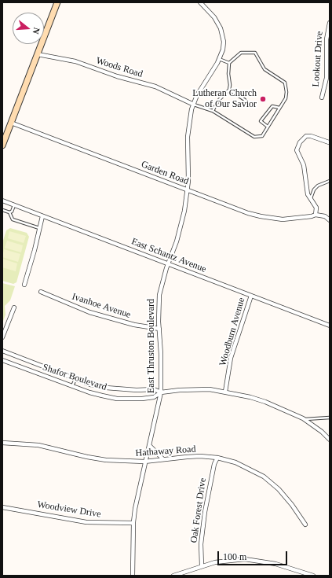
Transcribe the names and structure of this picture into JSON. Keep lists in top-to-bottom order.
{
  "streets": {
    "street": [
      "Lookout Drive",
      "Woods Road",
      "Garden Road",
      "East Schantz Avenue",
      "Ivanhoe Avenue",
      "Woodburn Avenue",
      "East Thruston Boulevard",
      "Shafor Boulevard",
      "Hathaway Road",
      "Woodview Drive",
      "Oak Forest Drive"
    ]
  },
  "crossings": [
    ["Woods Road", "East Thruston Boulevard"],
    ["Garden Road", "East Thruston Boulevard"],
    ["East Schantz Avenue", "Woodburn Avenue"],
    ["East Schantz Avenue", "East Thruston Boulevard"],
    ["Ivanhoe Avenue", "East Thruston Boulevard"],
    ["Woodburn Avenue", "Shafor Boulevard"],
    ["East Thruston Boulevard", "Shafor Boulevard"],
    ["East Thruston Boulevard", "Hathaway Road"],
    ["East Thruston Boulevard", "Woodview Drive"],
    ["Hathaway Road", "Oak Forest Drive"]
  ],
  "places": ["Lutheran Church of Our Savior"],
  "scale_bar": "100 m",
  "north": "right"
}
